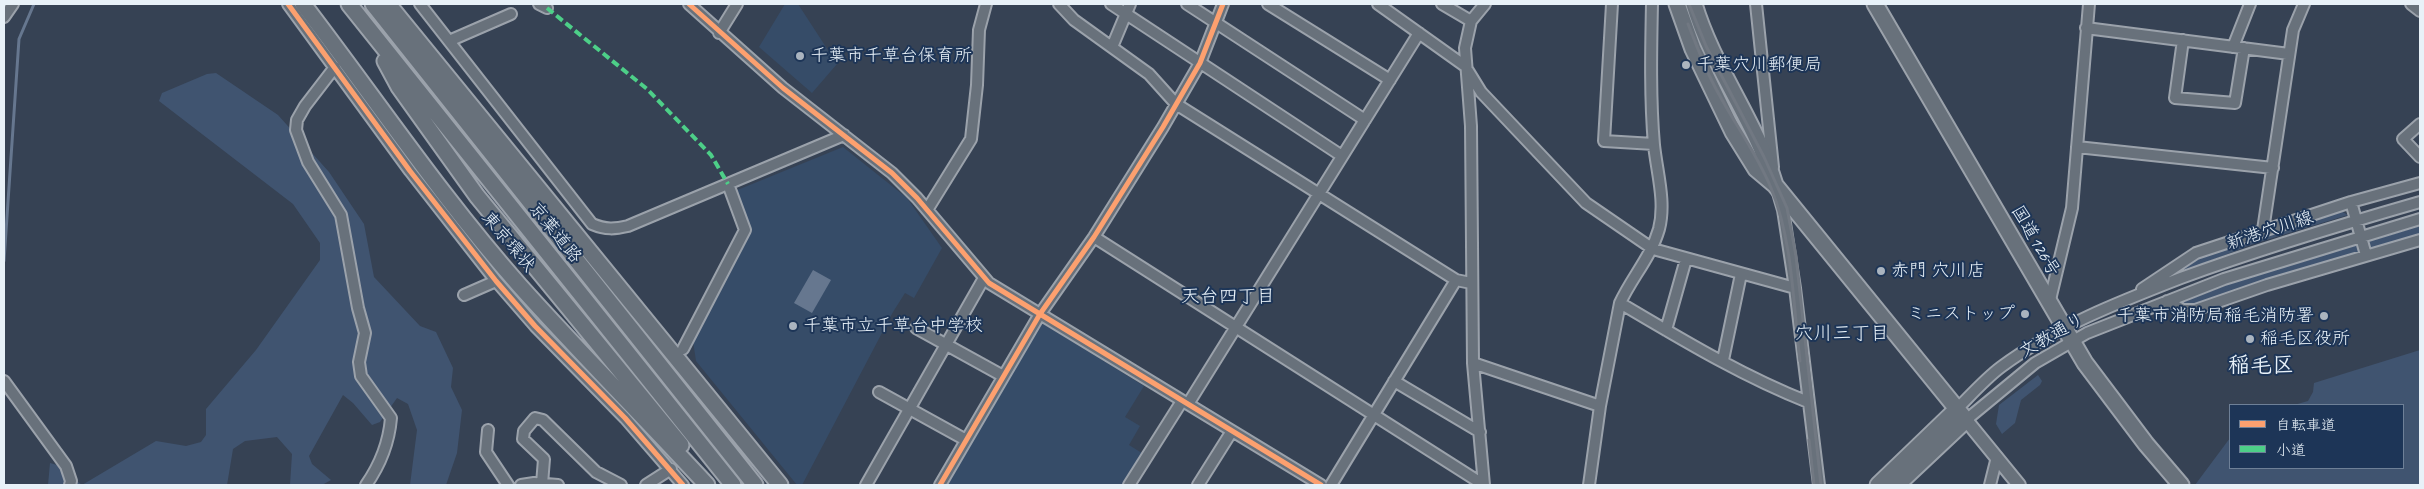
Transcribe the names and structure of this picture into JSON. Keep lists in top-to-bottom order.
{
  "streets": {
    "highway": ["京葉道路", "国道126号", "東京環状"],
    "street": ["新港穴川線", "文教通り"]
  },
  "crossings": [
    ["新港穴川線", "文教通り"],
    ["国道126号", "文教通り"]
  ],
  "districts": ["天台四丁目", "穴川三丁目", "稲毛区"],
  "places": [
    "千葉市千草台保育所",
    "千葉穴川郵便局",
    "赤門 穴川店",
    "ミニストップ",
    "千葉市消防局稲毛消防署",
    "千葉市立千草台中学校",
    "稲毛区役所"
  ],
  "legend": ["自転車道", "小道"]
}
